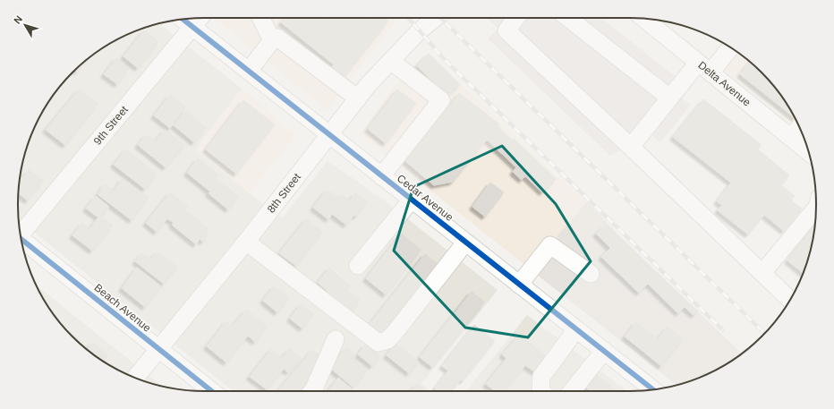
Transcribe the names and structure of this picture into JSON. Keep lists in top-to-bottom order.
{
  "streets": {
    "street": [
      "Delta Avenue",
      "9th Street",
      "8th Street",
      "Cedar Avenue",
      "Beach Avenue"
    ]
  },
  "crossings": [
    ["9th Street", "Cedar Avenue"],
    ["8th Street", "Cedar Avenue"],
    ["8th Street", "Beach Avenue"]
  ],
  "north": "top left"
}
